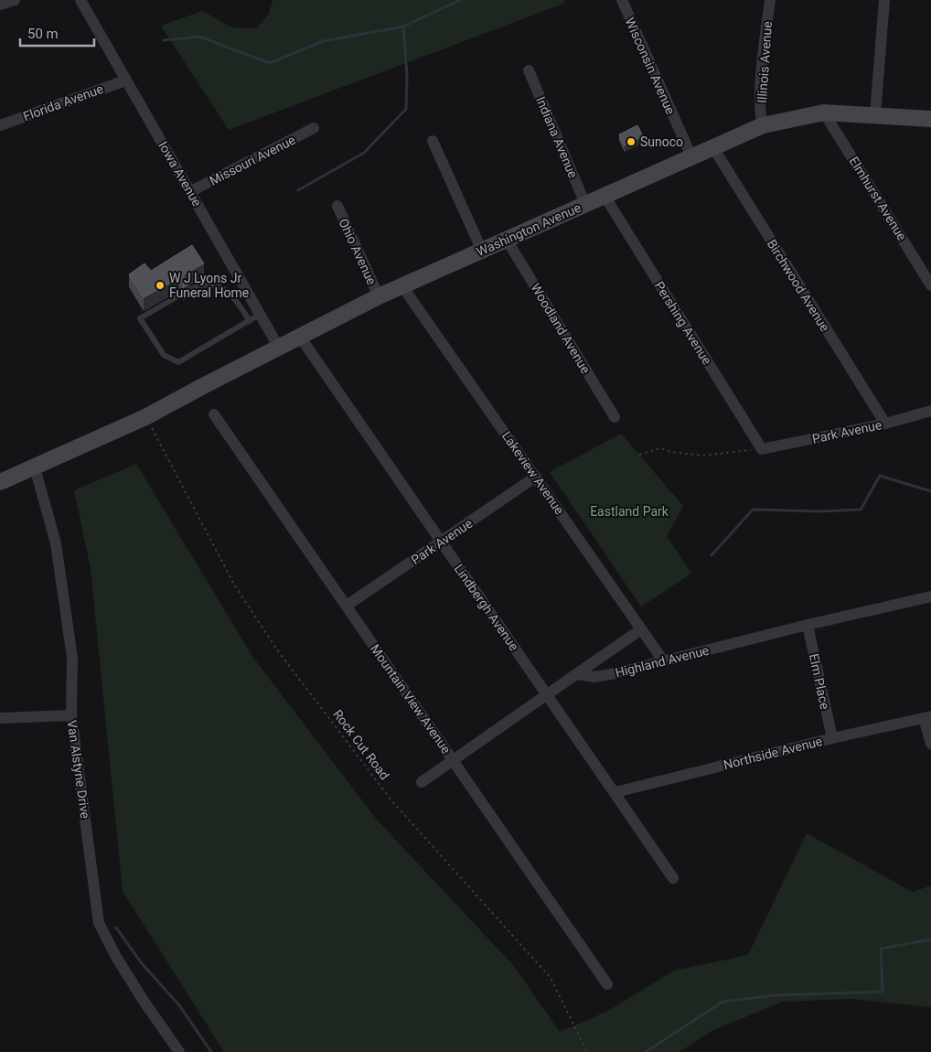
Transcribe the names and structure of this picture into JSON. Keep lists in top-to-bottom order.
{
  "streets": {
    "street": [
      "Illinois Avenue",
      "Wisconsin Avenue",
      "Florida Avenue",
      "Indiana Avenue",
      "Missouri Avenue",
      "Iowa Avenue",
      "Elmhurst Avenue",
      "Washington Avenue",
      "Ohio Avenue",
      "Birchwood Avenue",
      "Pershing Avenue",
      "Woodland Avenue",
      "Park Avenue",
      "Lakeview Avenue",
      "Lindbergh Avenue",
      "Highland Avenue",
      "Elm Place",
      "Mountain View Avenue",
      "Northside Avenue",
      "Van Alstyne Drive"
    ],
    "path": ["Rock Cut Road"]
  },
  "crossings": [
    ["Illinois Avenue", "Washington Avenue"],
    ["Wisconsin Avenue", "Washington Avenue"],
    ["Florida Avenue", "Iowa Avenue"],
    ["Indiana Avenue", "Washington Avenue"],
    ["Missouri Avenue", "Iowa Avenue"],
    ["Iowa Avenue", "Washington Avenue"],
    ["Elmhurst Avenue", "Washington Avenue"],
    ["Washington Avenue", "Ohio Avenue"],
    ["Washington Avenue", "Birchwood Avenue"],
    ["Washington Avenue", "Pershing Avenue"],
    ["Washington Avenue", "Woodland Avenue"],
    ["Washington Avenue", "Lakeview Avenue"],
    ["Washington Avenue", "Lindbergh Avenue"],
    ["Washington Avenue", "Rock Cut Road"],
    ["Washington Avenue", "Van Alstyne Drive"],
    ["Birchwood Avenue", "Park Avenue"],
    ["Pershing Avenue", "Park Avenue"],
    ["Park Avenue", "Lakeview Avenue"],
    ["Park Avenue", "Lindbergh Avenue"],
    ["Park Avenue", "Mountain View Avenue"],
    ["Lakeview Avenue", "Highland Avenue"],
    ["Lindbergh Avenue", "Northside Avenue"],
    ["Highland Avenue", "Elm Place"],
    ["Elm Place", "Northside Avenue"]
  ],
  "parks": ["Eastland Park"],
  "places": ["Sunoco", "W J Lyons Jr Funeral Home"],
  "scale_bar": "50 m"
}
